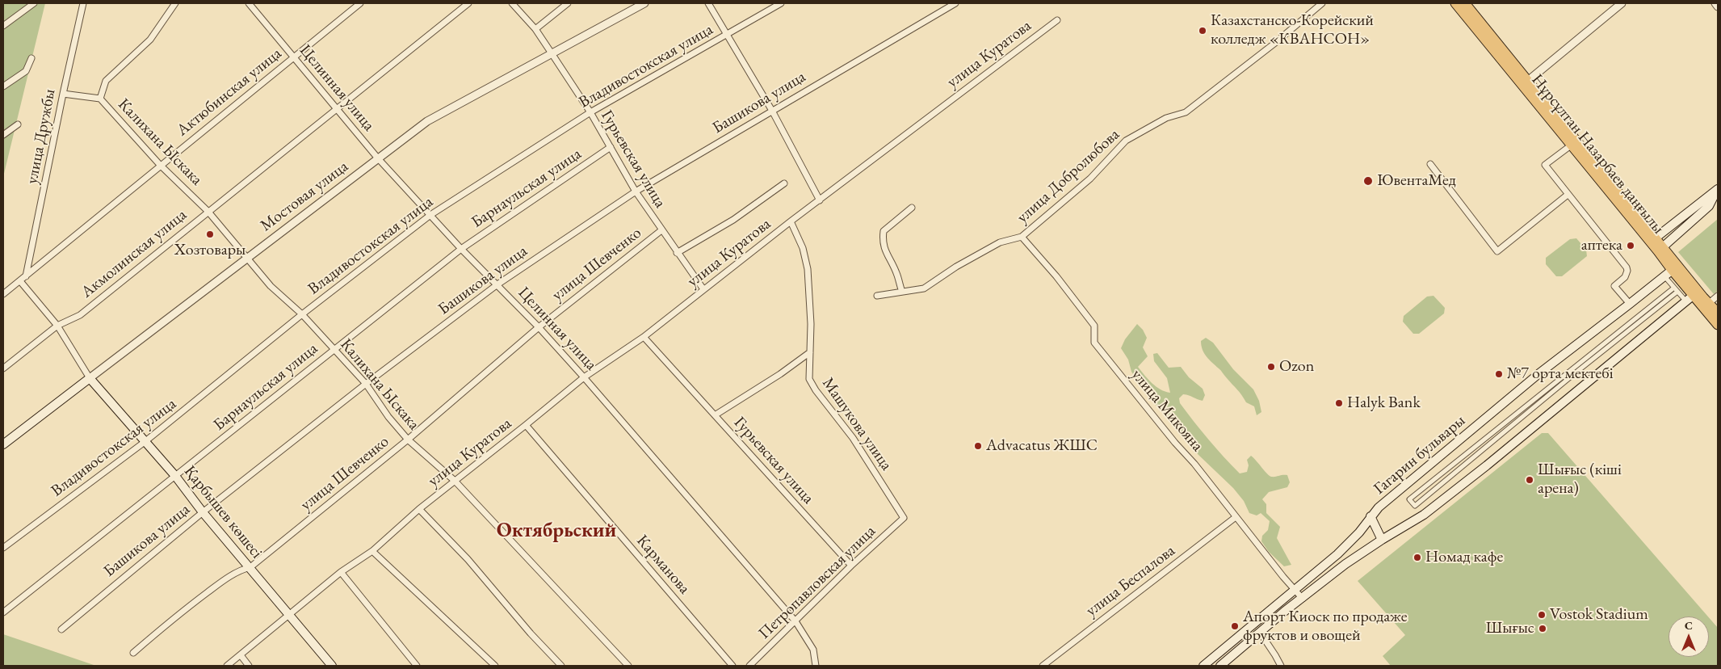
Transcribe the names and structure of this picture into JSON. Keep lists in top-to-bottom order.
{
  "streets": {
    "main road": [
      "Нұрсұлтан Назарбаев даңғылы",
      "Мостовая улица",
      "Гагарин бульвары",
      "Қарбышев көшесі"
    ],
    "street": [
      "улица Куратова",
      "Владивостокская улица",
      "Целинная улица",
      "Актюбинская улица",
      "Башикова улица",
      "улица Дружбы",
      "Калихана Ыскака",
      "Гурьевская улица",
      "улица Добролюбова",
      "Барнаульская улица",
      "Акмолинская улица",
      "улица Шевченко",
      "улица Микояна",
      "Машукова улица",
      "Карманова",
      "улица Беспалова",
      "Петропавловская улица"
    ]
  },
  "crossings": [
    ["улица Куратова", "Целинная улица"],
    ["улица Куратова", "Калихана Ыскака"],
    ["улица Куратова", "Гурьевская улица"],
    ["улица Куратова", "Машукова улица"],
    ["улица Куратова", "Қарбышев көшесі"],
    ["улица Куратова", "Карманова"],
    ["Владивостокская улица", "Целинная улица"],
    ["Владивостокская улица", "Калихана Ыскака"],
    ["Владивостокская улица", "Гурьевская улица"],
    ["Владивостокская улица", "Қарбышев көшесі"],
    ["Целинная улица", "Актюбинская улица"],
    ["Целинная улица", "Башикова улица"],
    ["Целинная улица", "Барнаульская улица"],
    ["Целинная улица", "Мостовая улица"],
    ["Целинная улица", "Акмолинская улица"],
    ["Целинная улица", "улица Шевченко"],
    ["Целинная улица", "Петропавловская улица"],
    ["Актюбинская улица", "улица Дружбы"],
    ["Актюбинская улица", "Калихана Ыскака"],
    ["Башикова улица", "Калихана Ыскака"],
    ["Башикова улица", "Гурьевская улица"],
    ["Башикова улица", "Қарбышев көшесі"],
    ["улица Дружбы", "Калихана Ыскака"],
    ["Калихана Ыскака", "Барнаульская улица"],
    ["Калихана Ыскака", "Мостовая улица"],
    ["Калихана Ыскака", "Акмолинская улица"],
    ["Калихана Ыскака", "улица Шевченко"],
    ["Нұрсұлтан Назарбаев даңғылы", "Гагарин бульвары"],
    ["Гурьевская улица", "Барнаульская улица"],
    ["Гурьевская улица", "Мостовая улица"],
    ["Гурьевская улица", "улица Шевченко"],
    ["Гурьевская улица", "Петропавловская улица"],
    ["улица Добролюбова", "улица Микояна"],
    ["Барнаульская улица", "Қарбышев көшесі"],
    ["Мостовая улица", "Қарбышев көшесі"],
    ["улица Шевченко", "Қарбышев көшесі"],
    ["улица Микояна", "Гагарин бульвары"],
    ["улица Микояна", "улица Беспалова"],
    ["Машукова улица", "Петропавловская улица"]
  ],
  "districts": ["Октябрьский"],
  "places": [
    "Казахстанско-Корейский колледж «КВАНСОН»",
    "ЮвентаМед",
    "Хозтовары",
    "аптека",
    "Ozon",
    "№7 орта мектебі",
    "Halyk Bank",
    "Advacatus ЖШС",
    "Шығыс (кіші арена)",
    "Номад кафе",
    "Vostok Stadium",
    "Апорт Киоск по продаже фруктов и овощей",
    "Шығыс"
  ],
  "north": "top"
}
